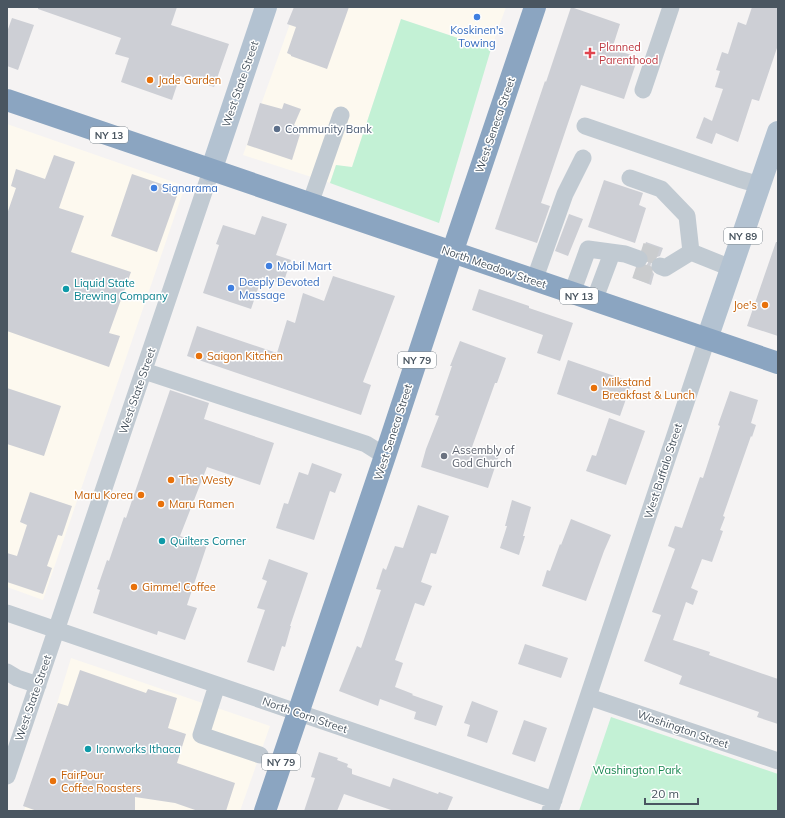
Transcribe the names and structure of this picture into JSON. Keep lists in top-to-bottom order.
{
  "streets": {
    "highway": [
      "West Seneca Street",
      "NY 13",
      "North Meadow Street",
      "NY 79"
    ],
    "main road": ["West State Street", "NY 89", "West Buffalo Street"],
    "street": ["North Corn Street", "Washington Street"]
  },
  "crossings": [
    ["West State Street", "NY 13"],
    ["West State Street", "North Meadow Street"],
    ["West State Street", "North Corn Street"],
    ["West Seneca Street", "North Meadow Street"],
    ["West Seneca Street", "North Corn Street"],
    ["NY 13", "North Meadow Street"],
    ["North Meadow Street", "West Buffalo Street"],
    ["West Buffalo Street", "North Corn Street"],
    ["West Buffalo Street", "Washington Street"]
  ],
  "parks": ["Washington Park"],
  "places": {
    "other": [
      "Koskinen's Towing",
      "Jade Garden",
      "Community Bank",
      "Signarama",
      "Mobil Mart",
      "Deeply Devoted Massage",
      "Liquid State Brewing Company",
      "Joe's",
      "Saigon Kitchen",
      "Milkstand Breakfast & Lunch",
      "Assembly of God Church",
      "The Westy",
      "Maru Korea",
      "Maru Ramen",
      "Quilters Corner",
      "Gimme! Coffee",
      "Ironworks Ithaca",
      "FairPour Coffee Roasters"
    ],
    "health": ["Planned Parenthood"]
  },
  "scale_bar": "20 m"
}
